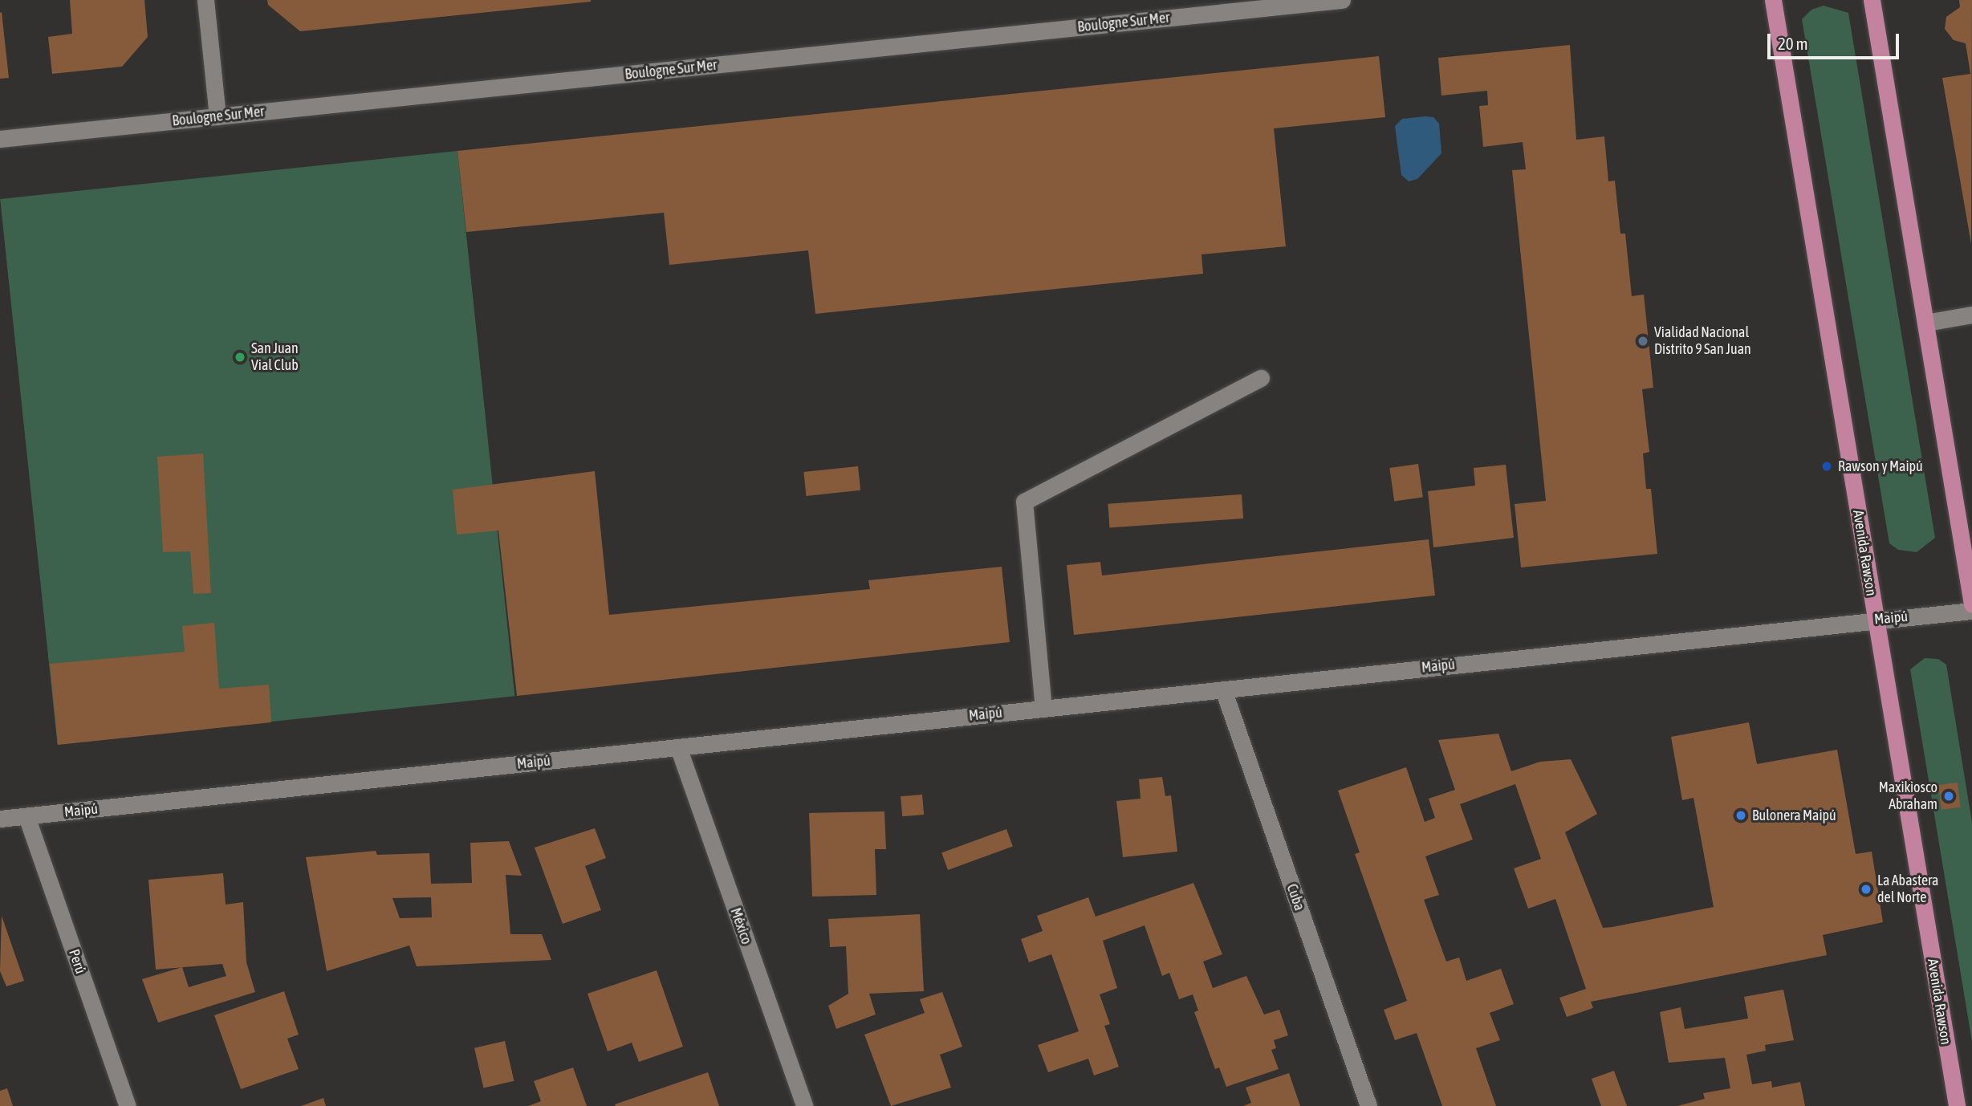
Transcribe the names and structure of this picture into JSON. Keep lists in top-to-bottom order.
{
  "streets": {
    "main road": ["Avenida Rawson"],
    "street": [
      "Boulogne Sur Mer",
      "Maipú",
      "Cuba",
      "México",
      "Perú"
    ]
  },
  "crossings": [
    ["Avenida Rawson", "Maipú"],
    ["Maipú", "Cuba"],
    ["Maipú", "México"],
    ["Maipú", "Perú"]
  ],
  "places": [
    "Vialidad Nacional Distrito 9 San Juan",
    "San Juan Vial Club",
    "Rawson y Maipú",
    "Maxikiosco Abraham",
    "Bulonera Maipú",
    "La Abastera del Norte"
  ],
  "scale_bar": "20 m"
}
